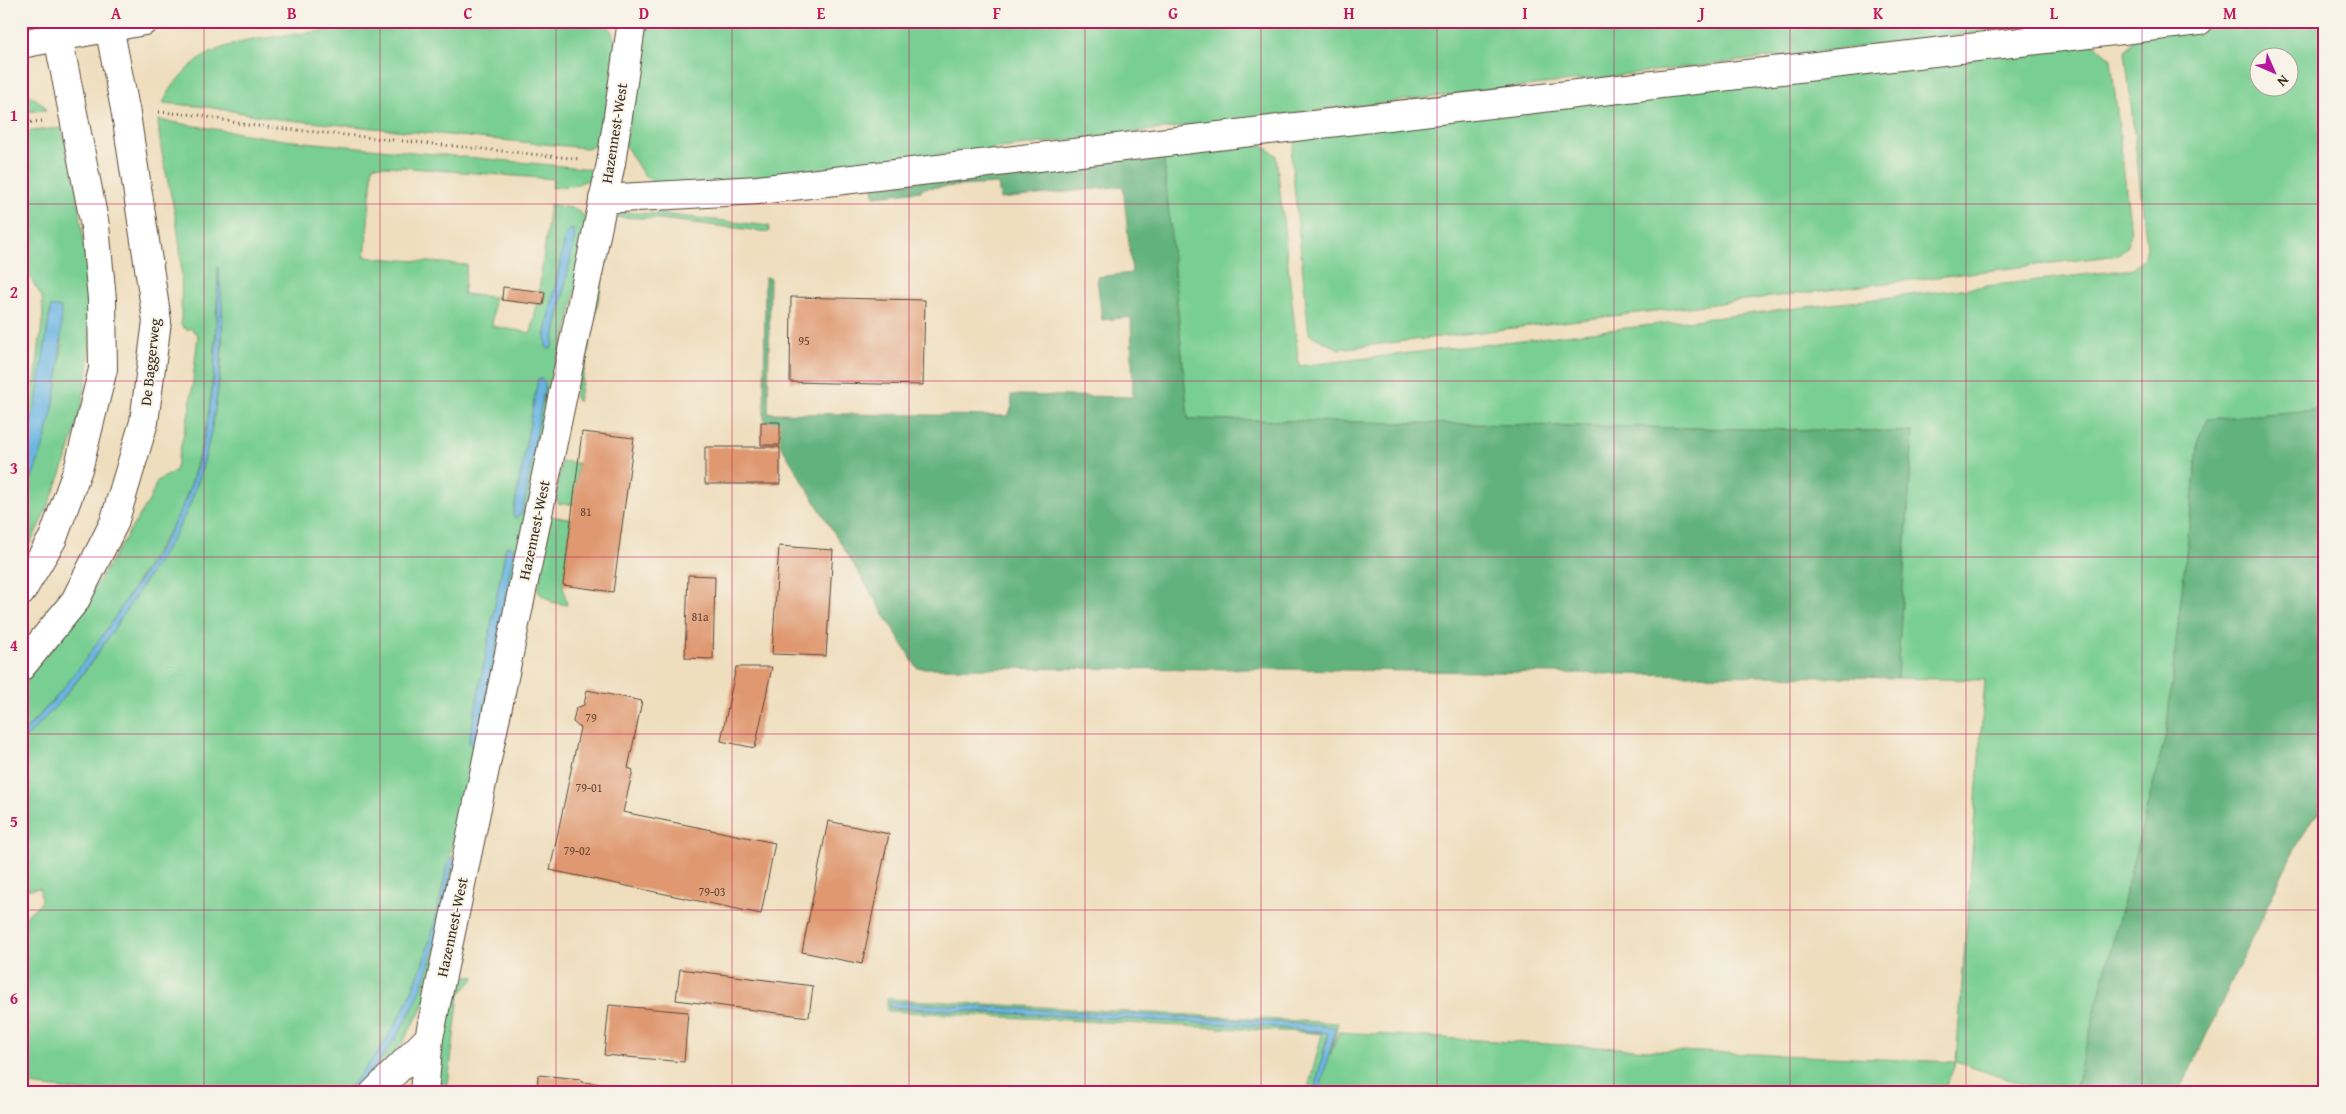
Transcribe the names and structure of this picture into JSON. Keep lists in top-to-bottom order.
{
  "streets": {
    "street": ["Hazennest-West", "De Baggerweg"]
  },
  "house_numbers": [
    "95",
    "81",
    "81a",
    "79",
    "79-01",
    "79-02",
    "79-03"
  ],
  "north": "bottom right",
  "grid": {
    "columns": [
      "A",
      "B",
      "C",
      "D",
      "E",
      "F",
      "G",
      "H",
      "I",
      "J",
      "K",
      "L",
      "M"
    ],
    "rows": [
      "1",
      "2",
      "3",
      "4",
      "5",
      "6"
    ]
  }
}
